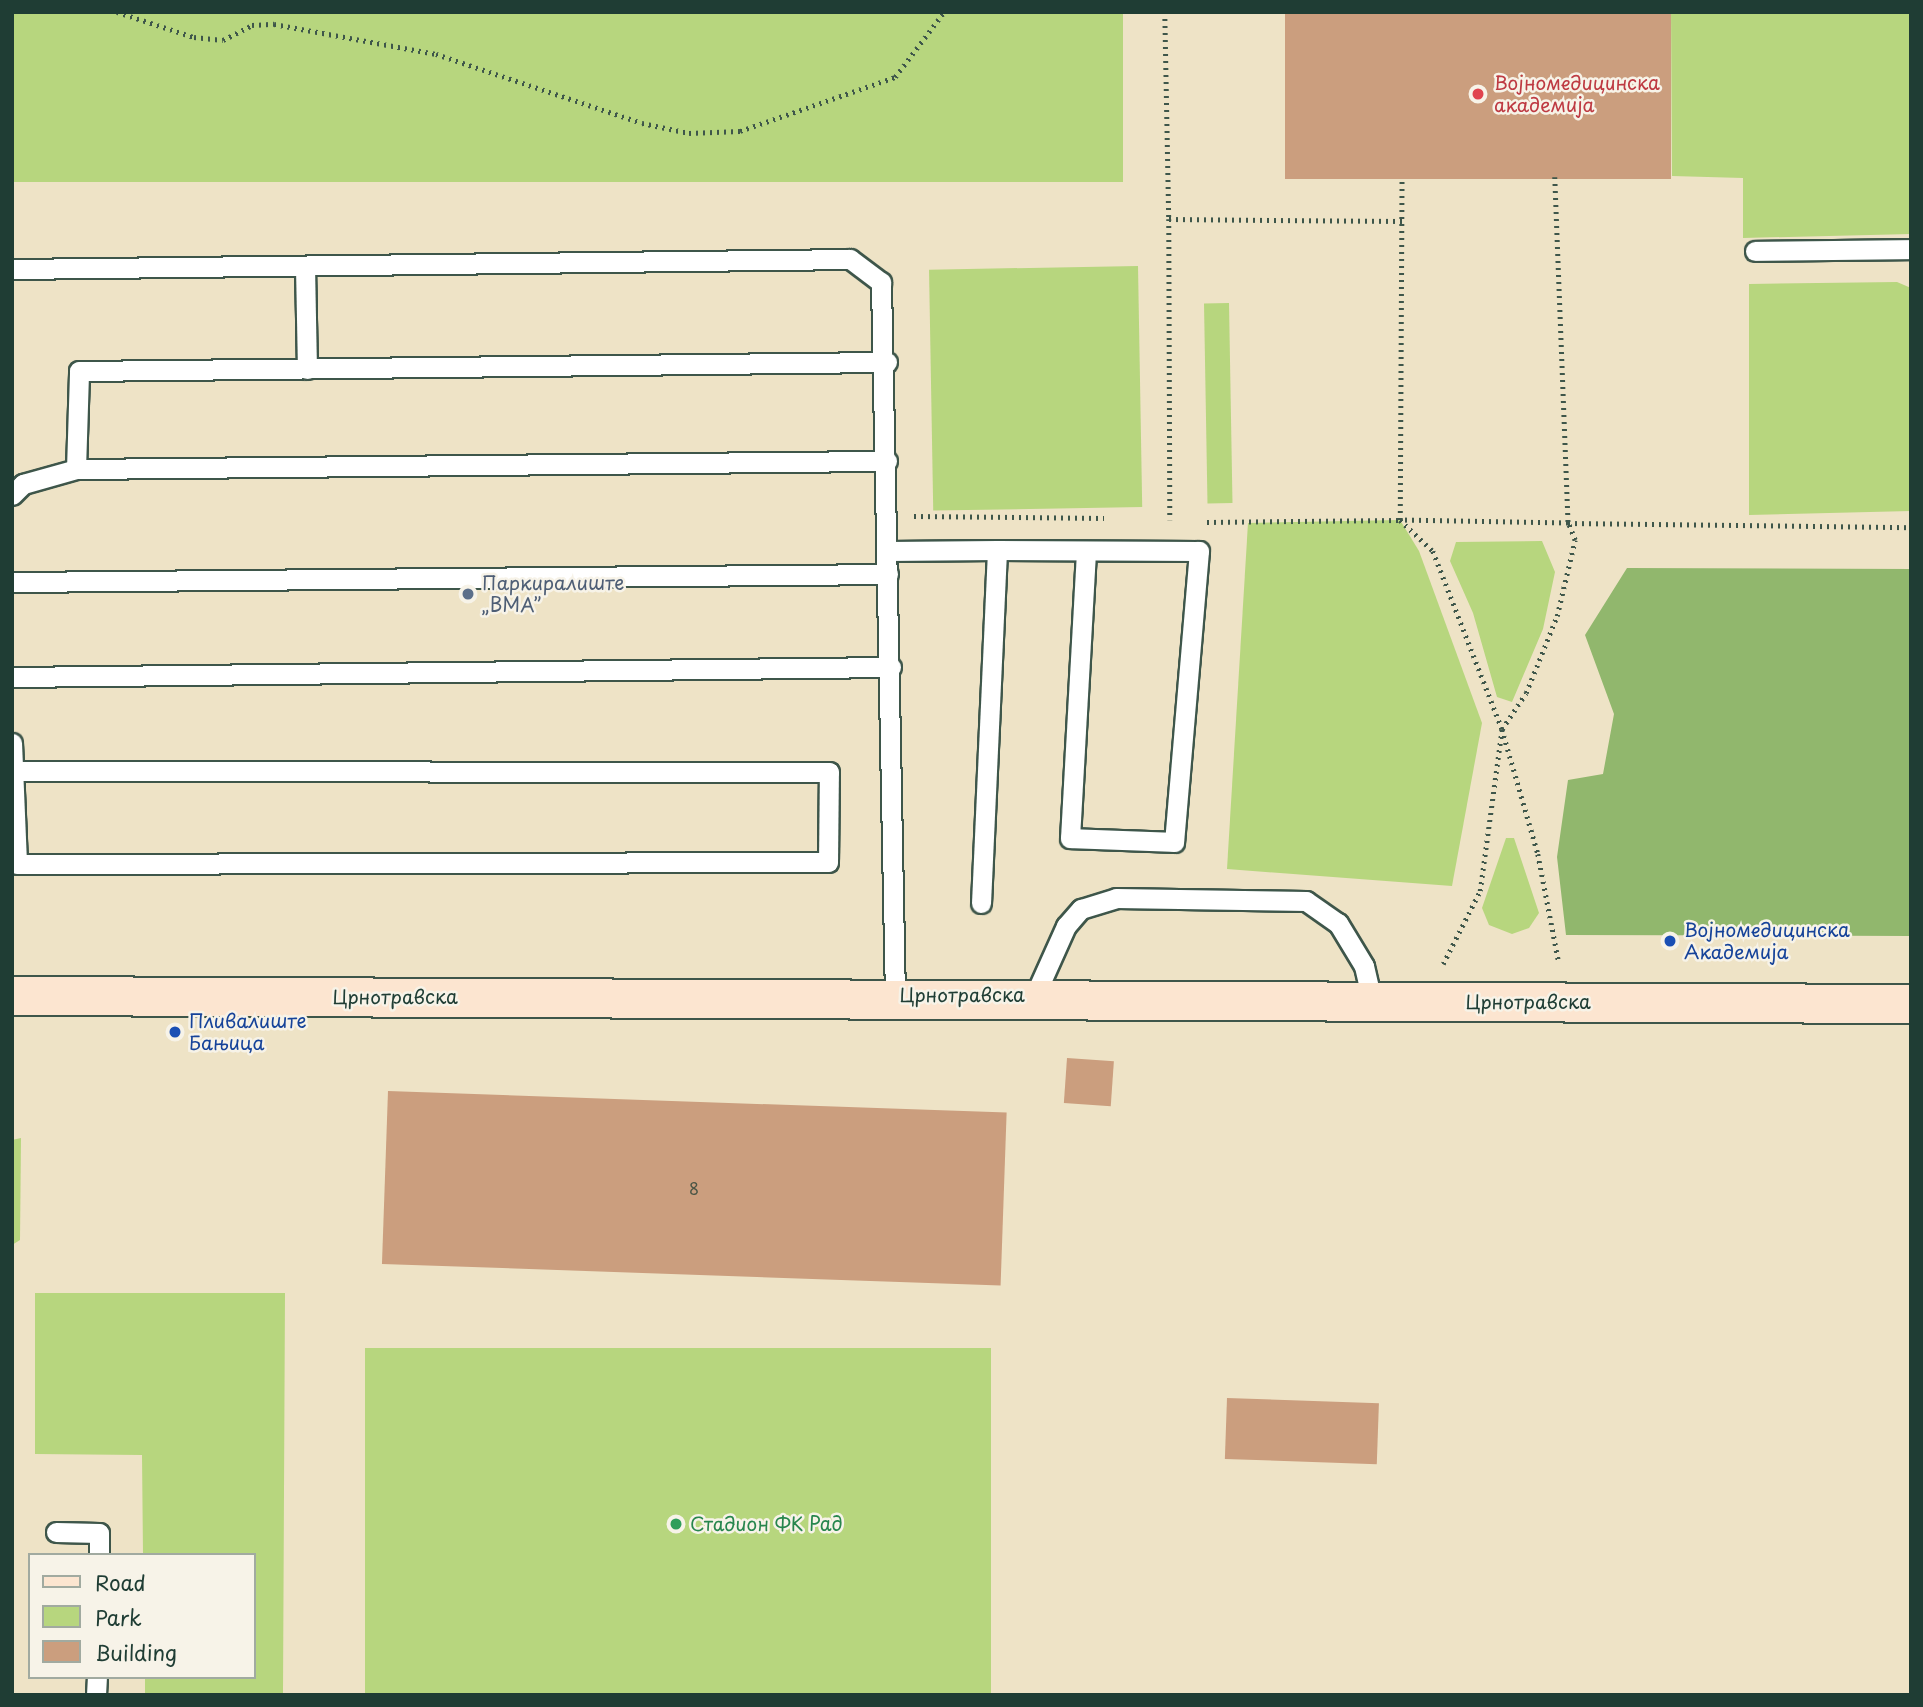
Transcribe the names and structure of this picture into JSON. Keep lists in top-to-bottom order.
{
  "streets": {
    "main road": ["Црнотравска"]
  },
  "places": [
    "Војномедицинска академија",
    "Паркиралиште „ВМА”",
    "Војномедицинска Академија",
    "Пливалиште Бањица",
    "Стадион ФК Рад"
  ],
  "house_numbers": ["8"],
  "legend": ["Road", "Park", "Building"]
}
